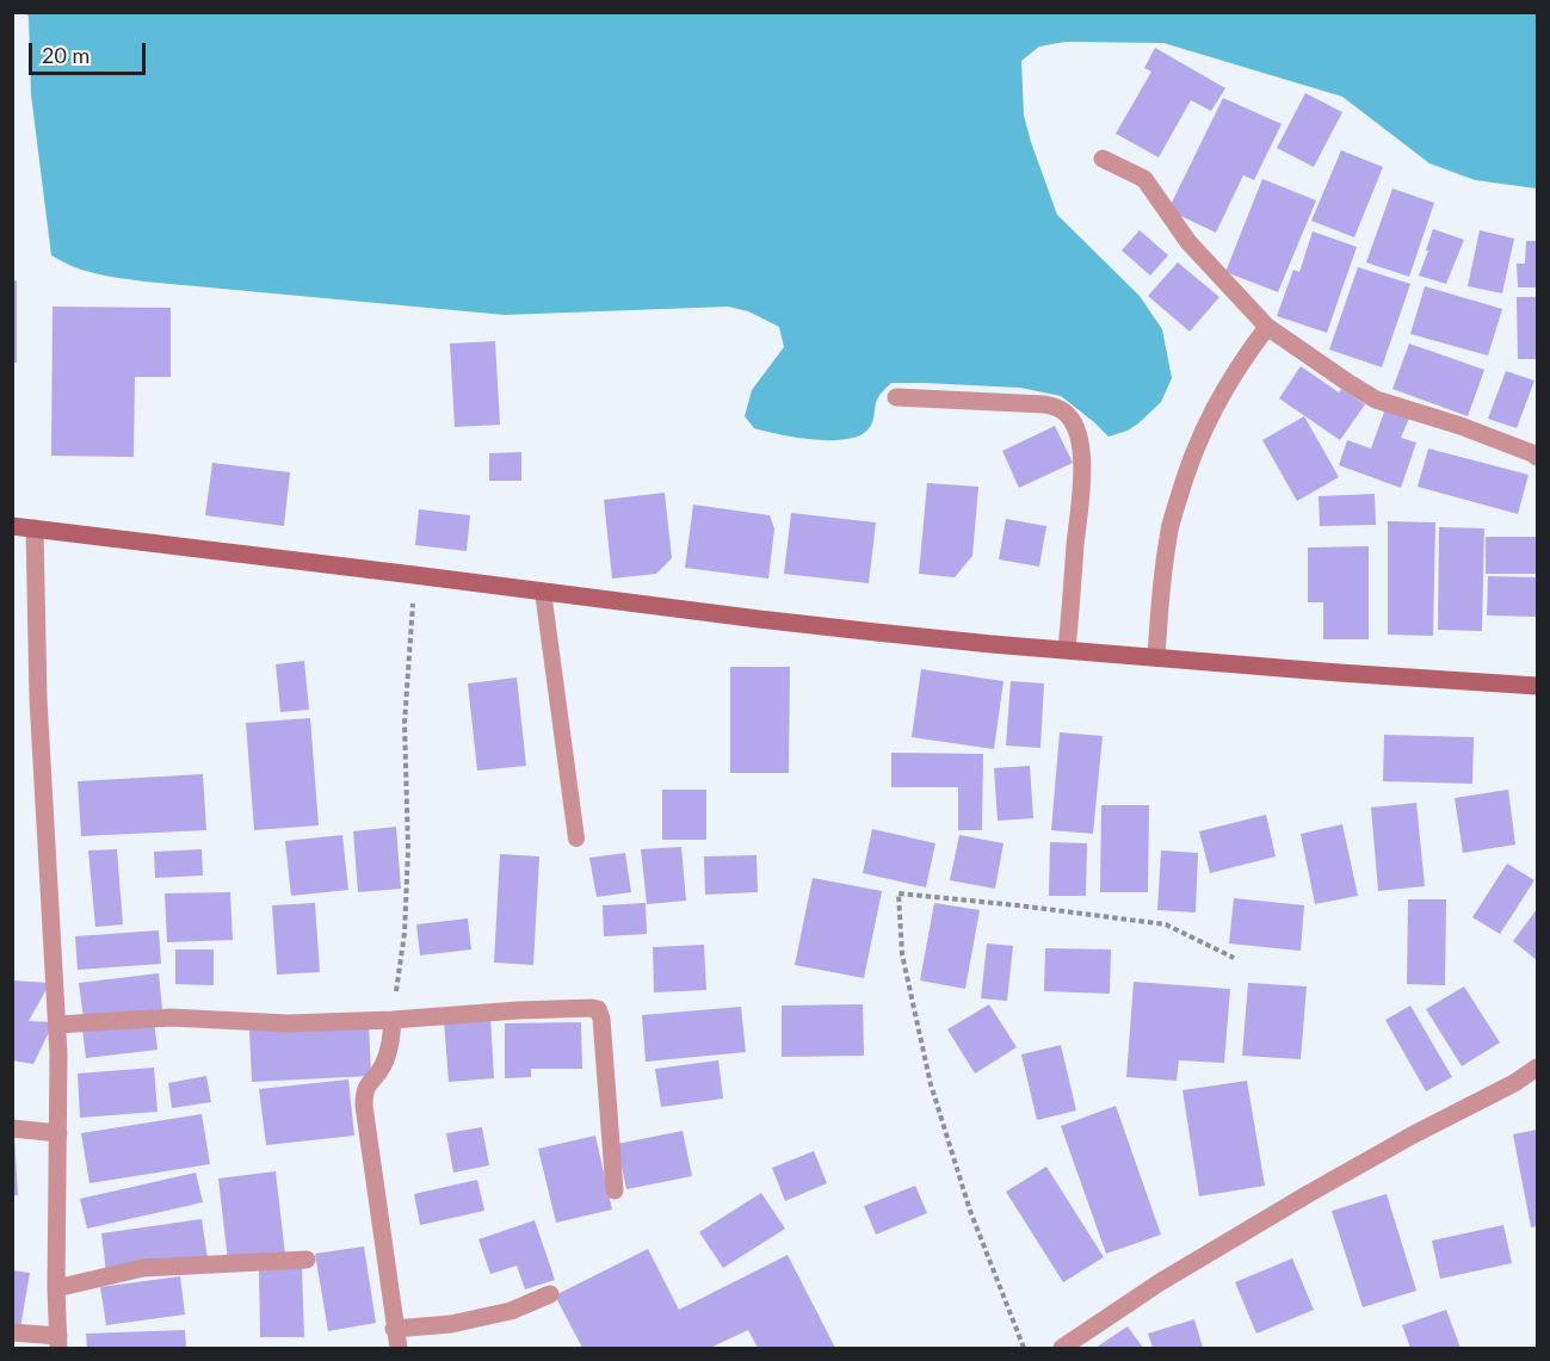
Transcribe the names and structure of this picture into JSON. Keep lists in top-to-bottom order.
{
  "scale_bar": "20 m"
}
